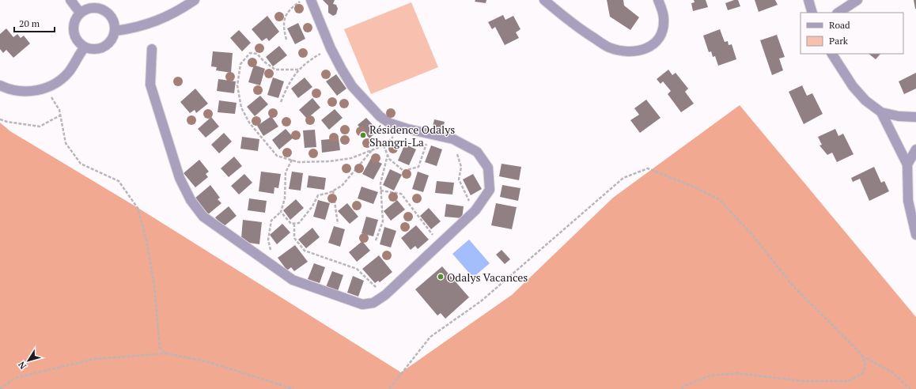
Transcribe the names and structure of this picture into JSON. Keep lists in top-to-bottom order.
{
  "places": ["Résidence Odalys Shangri-La", "Odalys Vacances"],
  "legend": ["Road", "Park"],
  "scale_bar": "20 m",
  "north": "bottom left"
}
